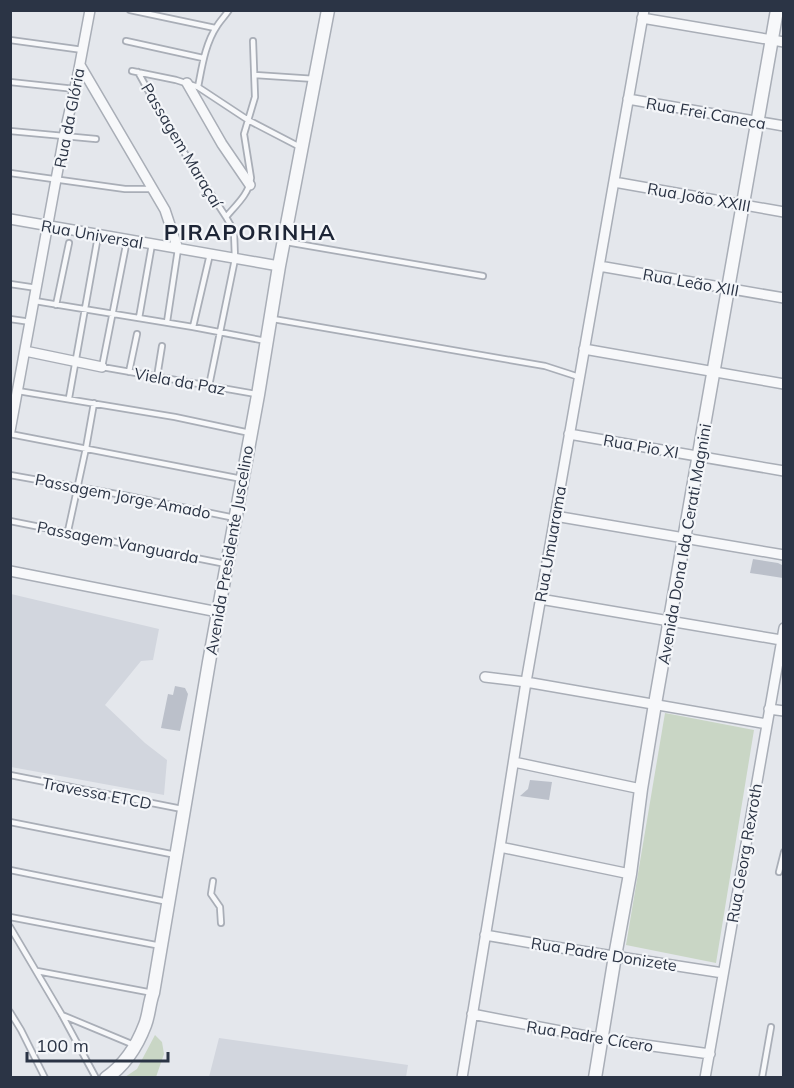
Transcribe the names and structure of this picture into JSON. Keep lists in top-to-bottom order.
{
  "streets": {
    "street": [
      "Rua Frei Caneca",
      "Rua da Glória",
      "Rua João XXIII",
      "Rua Universal",
      "Rua Leão XIII",
      "Rua Pio XI",
      "Rua Umuarama",
      "Avenida Dona Ida Cerati Magnini",
      "Avenida Presidente Juscelino",
      "Rua Georg Rexroth",
      "Rua Padre Donizete",
      "Rua Padre Cícero"
    ],
    "lane": [
      "Passagem Maraçaí",
      "Viela da Paz",
      "Passagem Jorge Amado",
      "Passagem Vanguarda",
      "Travessa ETCD"
    ]
  },
  "crossings": [
    ["Rua Frei Caneca", "Rua Umuarama"],
    ["Rua Frei Caneca", "Avenida Dona Ida Cerati Magnini"],
    ["Rua da Glória", "Rua Universal"],
    ["Passagem Maraçaí", "Rua Universal"],
    ["Passagem Maraçaí", "Viela da Paz"],
    ["Rua João XXIII", "Rua Umuarama"],
    ["Rua João XXIII", "Avenida Dona Ida Cerati Magnini"],
    ["Rua Universal", "Avenida Presidente Juscelino"],
    ["Rua Leão XIII", "Rua Umuarama"],
    ["Rua Leão XIII", "Avenida Dona Ida Cerati Magnini"],
    ["Viela da Paz", "Avenida Presidente Juscelino"],
    ["Rua Pio XI", "Rua Umuarama"],
    ["Rua Pio XI", "Avenida Dona Ida Cerati Magnini"],
    ["Passagem Jorge Amado", "Avenida Presidente Juscelino"],
    ["Passagem Vanguarda", "Avenida Presidente Juscelino"],
    ["Rua Umuarama", "Rua Padre Donizete"],
    ["Rua Umuarama", "Rua Padre Cícero"],
    ["Avenida Dona Ida Cerati Magnini", "Rua Padre Donizete"],
    ["Avenida Dona Ida Cerati Magnini", "Rua Padre Cícero"],
    ["Avenida Presidente Juscelino", "Travessa ETCD"],
    ["Rua Georg Rexroth", "Rua Padre Donizete"],
    ["Rua Georg Rexroth", "Rua Padre Cícero"]
  ],
  "districts": ["PIRAPORINHA"],
  "scale_bar": "100 m"
}
